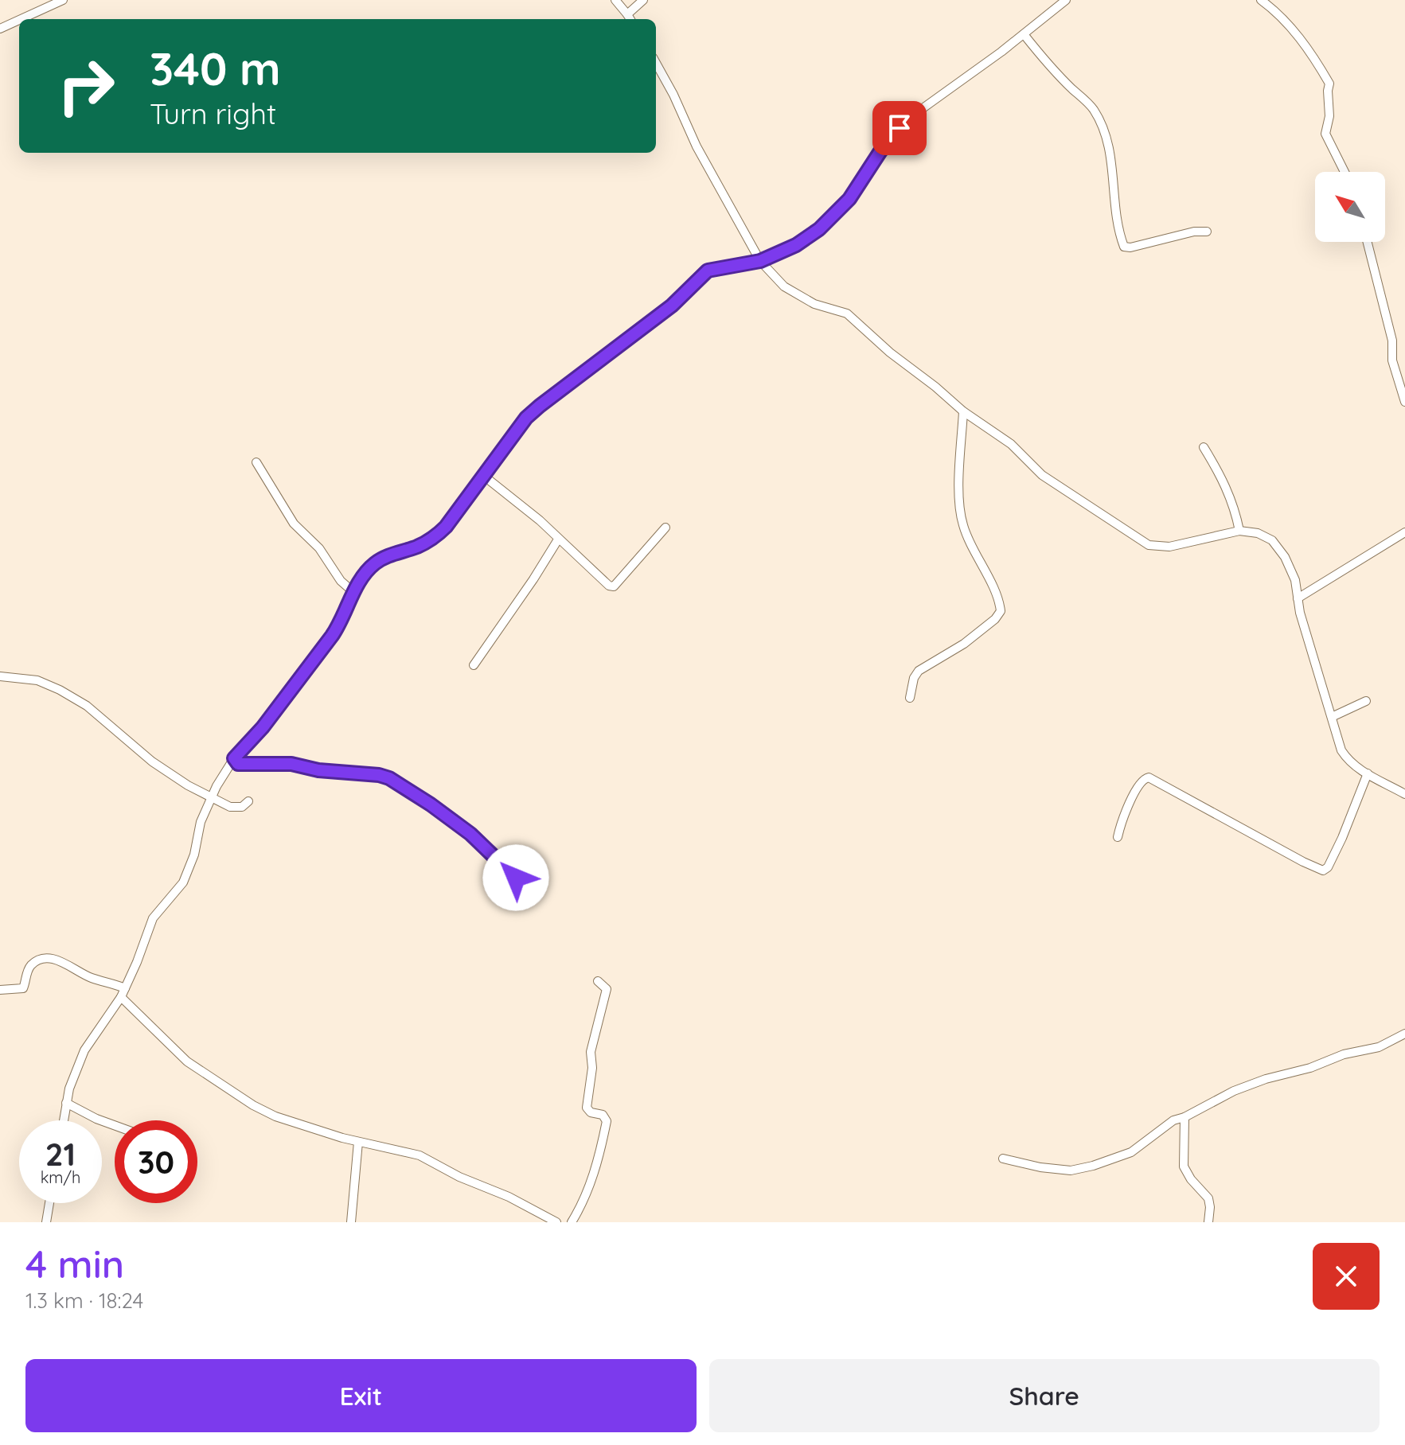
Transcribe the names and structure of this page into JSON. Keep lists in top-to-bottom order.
{
  "north": "top left",
  "page": {
    "turn": ["340 m", "Turn right"],
    "speed": "21 km/h",
    "limit": "30",
    "heading": ["4 min", "1.3 km · 18:24"],
    "buttons": ["Exit", "Share"]
  }
}
